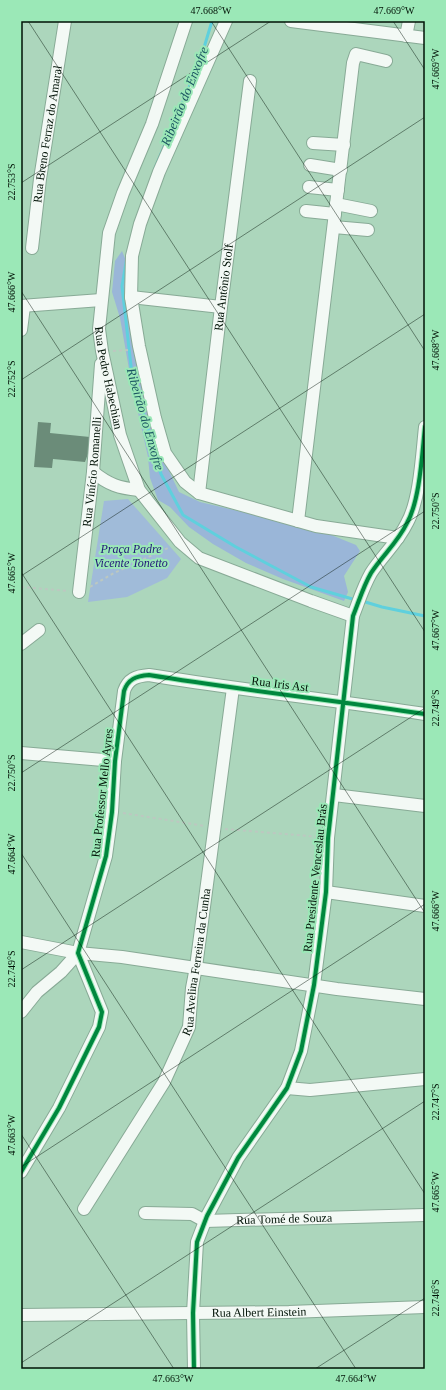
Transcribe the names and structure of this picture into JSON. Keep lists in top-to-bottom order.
{
  "streets": {
    "street": [
      "Rua Breno Ferraz do Amaral",
      "Rua Antônio Stolf",
      "Rua Pedro Habechian",
      "Rua Vinício Romanelli",
      "Rua Iris Ast",
      "Rua Professor Mello Ayres",
      "Rua Presidente Venceslau Brás",
      "Rua Avelina Ferreira da Cunha",
      "Rua Tomé de Souza",
      "Rua Albert Einstein"
    ]
  },
  "crossings": [
    ["Rua Pedro Habechian", "Rua Vinício Romanelli"],
    ["Rua Pedro Habechian", "Rua Presidente Venceslau Brás"],
    ["Rua Iris Ast", "Rua Professor Mello Ayres"],
    ["Rua Iris Ast", "Rua Presidente Venceslau Brás"],
    ["Rua Iris Ast", "Rua Avelina Ferreira da Cunha"],
    ["Rua Presidente Venceslau Brás", "Rua Tomé de Souza"],
    ["Rua Presidente Venceslau Brás", "Rua Albert Einstein"]
  ],
  "water": ["Ribeirão do Enxofre"],
  "parks": ["Praça Padre Vicente Tonetto"],
  "coordinates": [
    "47.668°W",
    "47.669°W",
    "22.753°S",
    "47.666°W",
    "22.752°S",
    "22.750°S",
    "47.665°W",
    "47.667°W",
    "22.749°S",
    "47.664°W",
    "22.747°S",
    "47.663°W",
    "22.746°S"
  ]
}
